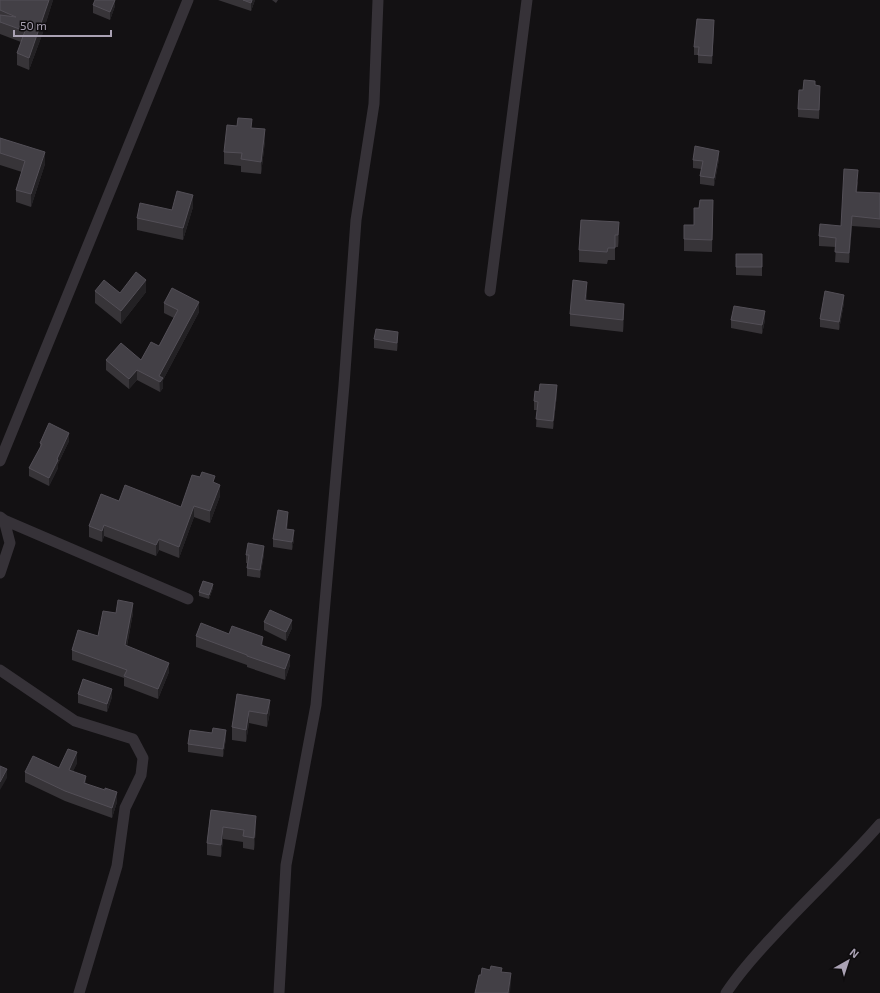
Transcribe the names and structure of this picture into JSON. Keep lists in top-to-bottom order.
{
  "scale_bar": "50 m",
  "north": "top right"
}
